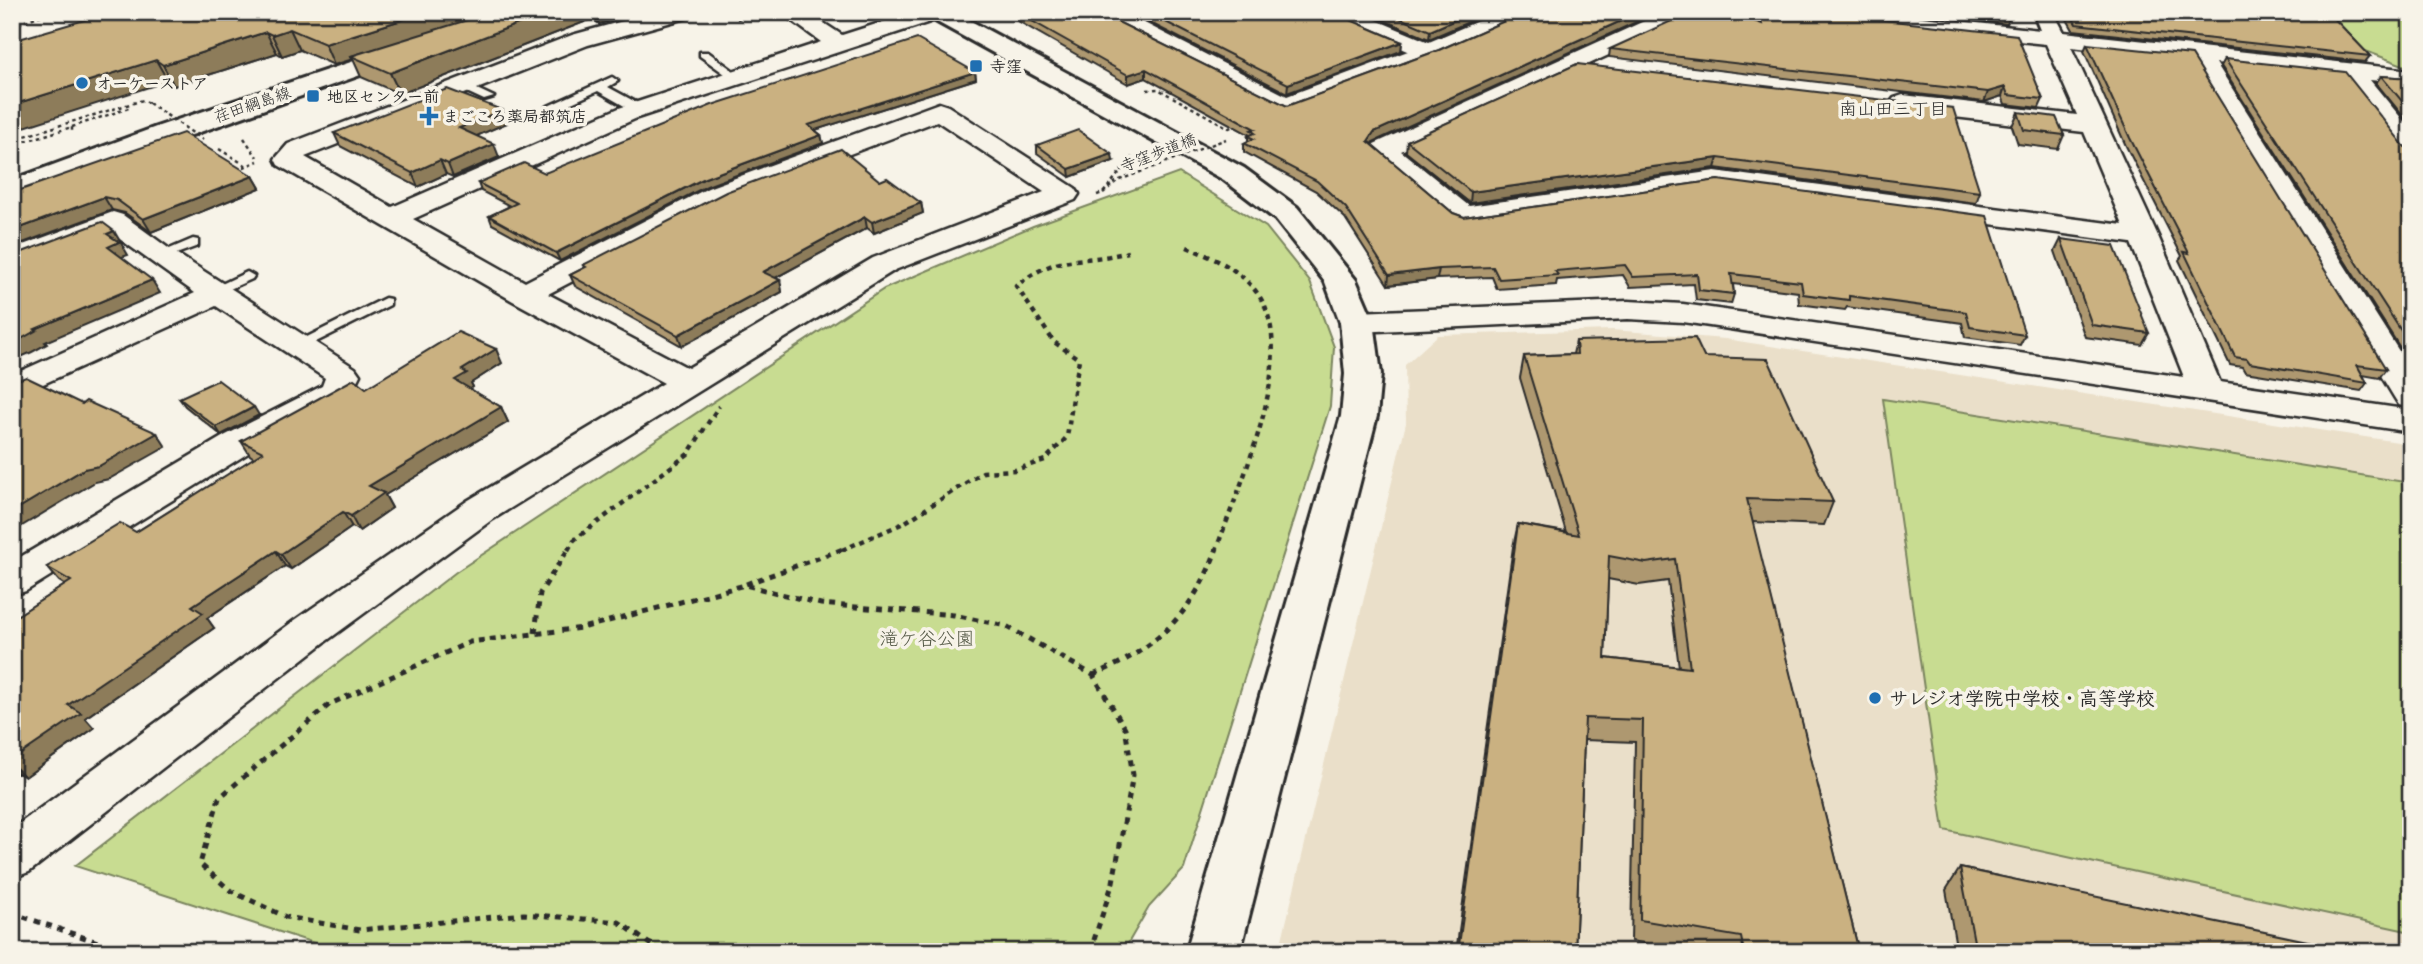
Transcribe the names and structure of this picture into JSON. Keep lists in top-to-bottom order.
{
  "streets": {
    "street": ["荏田綱島線"],
    "path": ["寺窪歩道橋"]
  },
  "districts": ["南山田三丁目"],
  "parks": ["滝ケ谷公園"],
  "places": {
    "transit": ["寺窪", "地区センター前"],
    "other": ["オーケーストア", "サレジオ学院中学校・高等学校"],
    "health": ["まごころ薬局都筑店"]
  }
}
